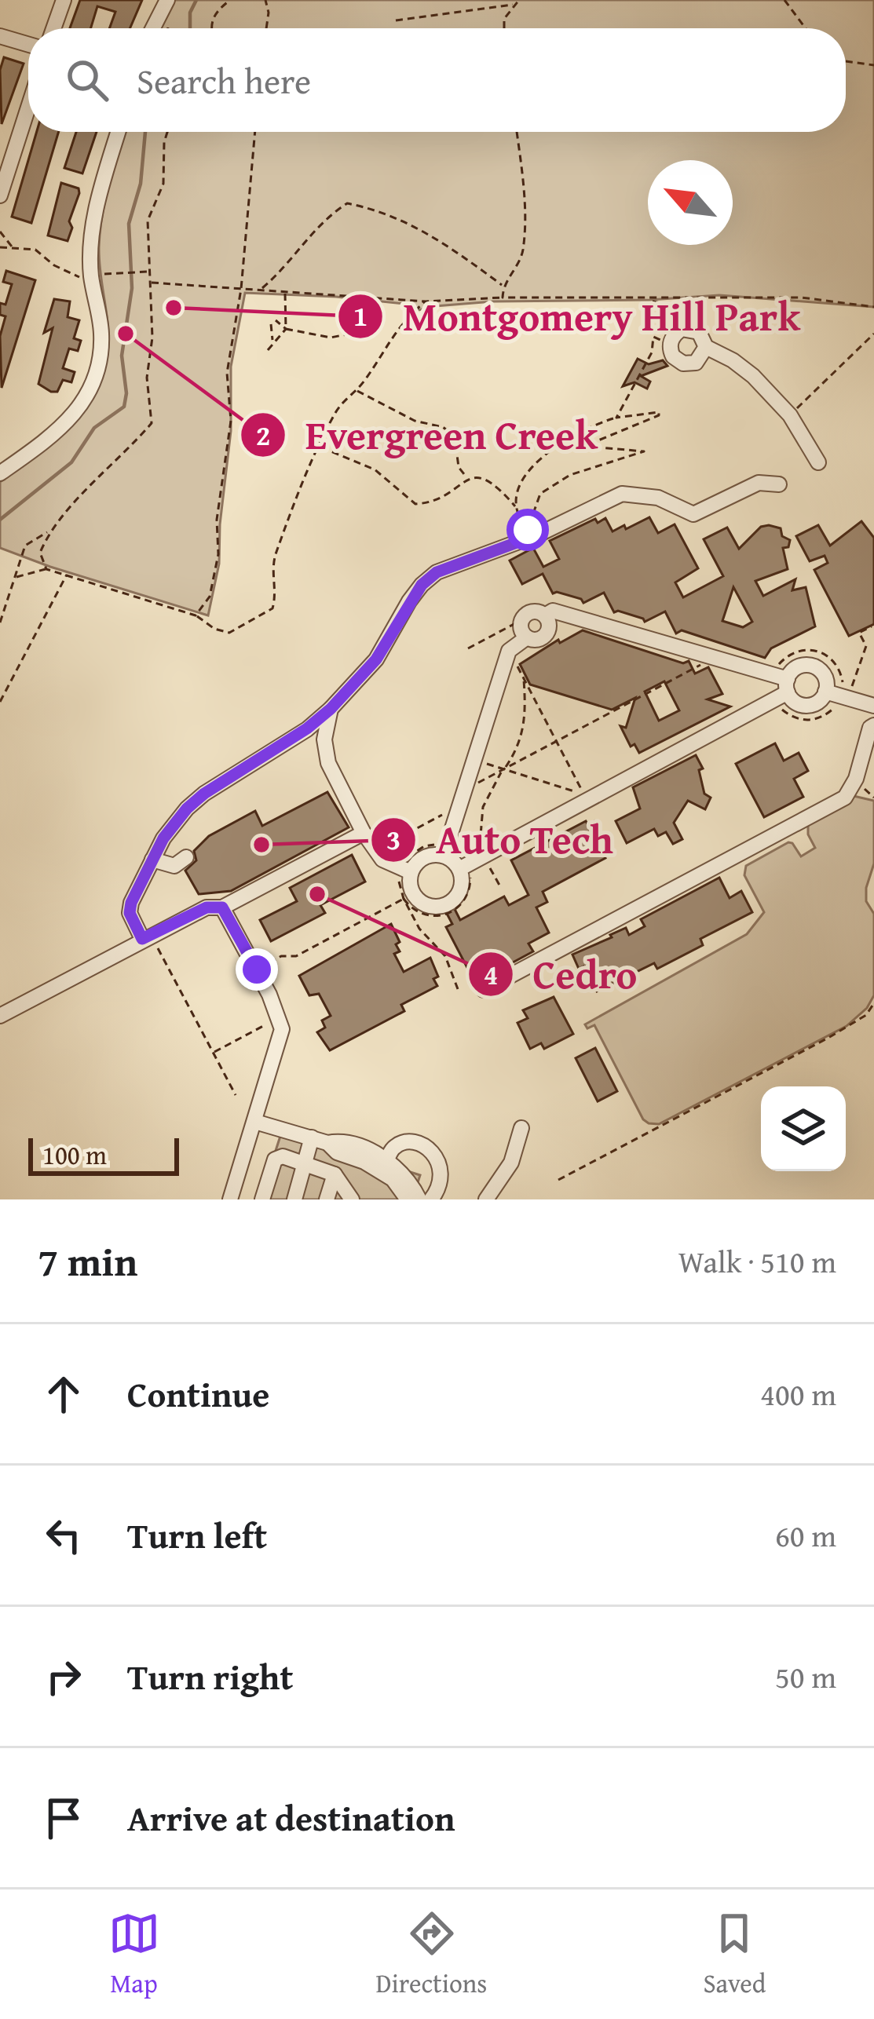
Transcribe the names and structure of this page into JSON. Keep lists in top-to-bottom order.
{
  "places": [
    "Montgomery Hill Park",
    "Evergreen Creek",
    "Auto Tech",
    "Cedro"
  ],
  "scale_bar": "100 m",
  "north": "top left",
  "page": {
    "search": "Search here",
    "scale": "100 m",
    "heading": ["7 min", "Walk · 510 m"],
    "list": [
      ["Continue", "400 m"],
      ["Turn left", "60 m"],
      ["Turn right", "50 m"],
      "Arrive at destination"
    ],
    "nav": ["Map", "Directions", "Saved"]
  }
}
